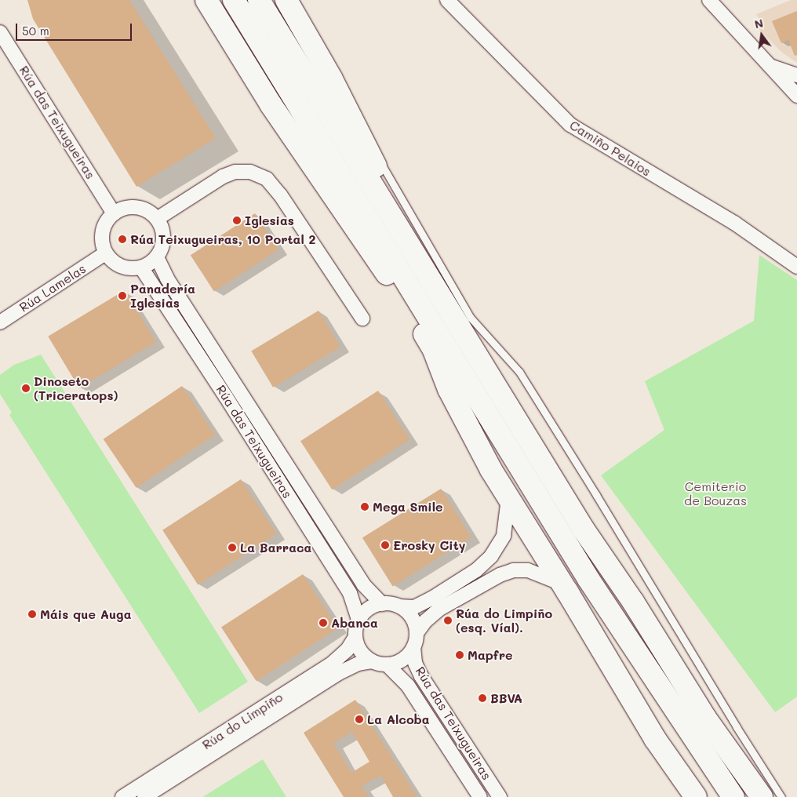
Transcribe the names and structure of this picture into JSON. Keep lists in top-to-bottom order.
{
  "streets": {
    "street": [
      "Rúa das Teixugueiras",
      "Camiño Pelaios",
      "Rúa Lamelas",
      "Rúa do Limpiño"
    ]
  },
  "crossings": [
    ["Rúa das Teixugueiras", "Rúa Lamelas"],
    ["Rúa das Teixugueiras", "Rúa do Limpiño"]
  ],
  "parks": ["Cemiterio de Bouzas"],
  "places": [
    "Iglesias",
    "Rúa Teixugueiras, 10 Portal 2",
    "Panadería Iglesias",
    "Dinoseto (Triceratops)",
    "Mega Smile",
    "Erosky City",
    "La Barraca",
    "Máis que Auga",
    "Rúa do Limpiño (esq. Víal).",
    "Abanca",
    "Mapfre",
    "BBVA",
    "La Alcoba"
  ],
  "scale_bar": "50 m",
  "north": "top"
}
